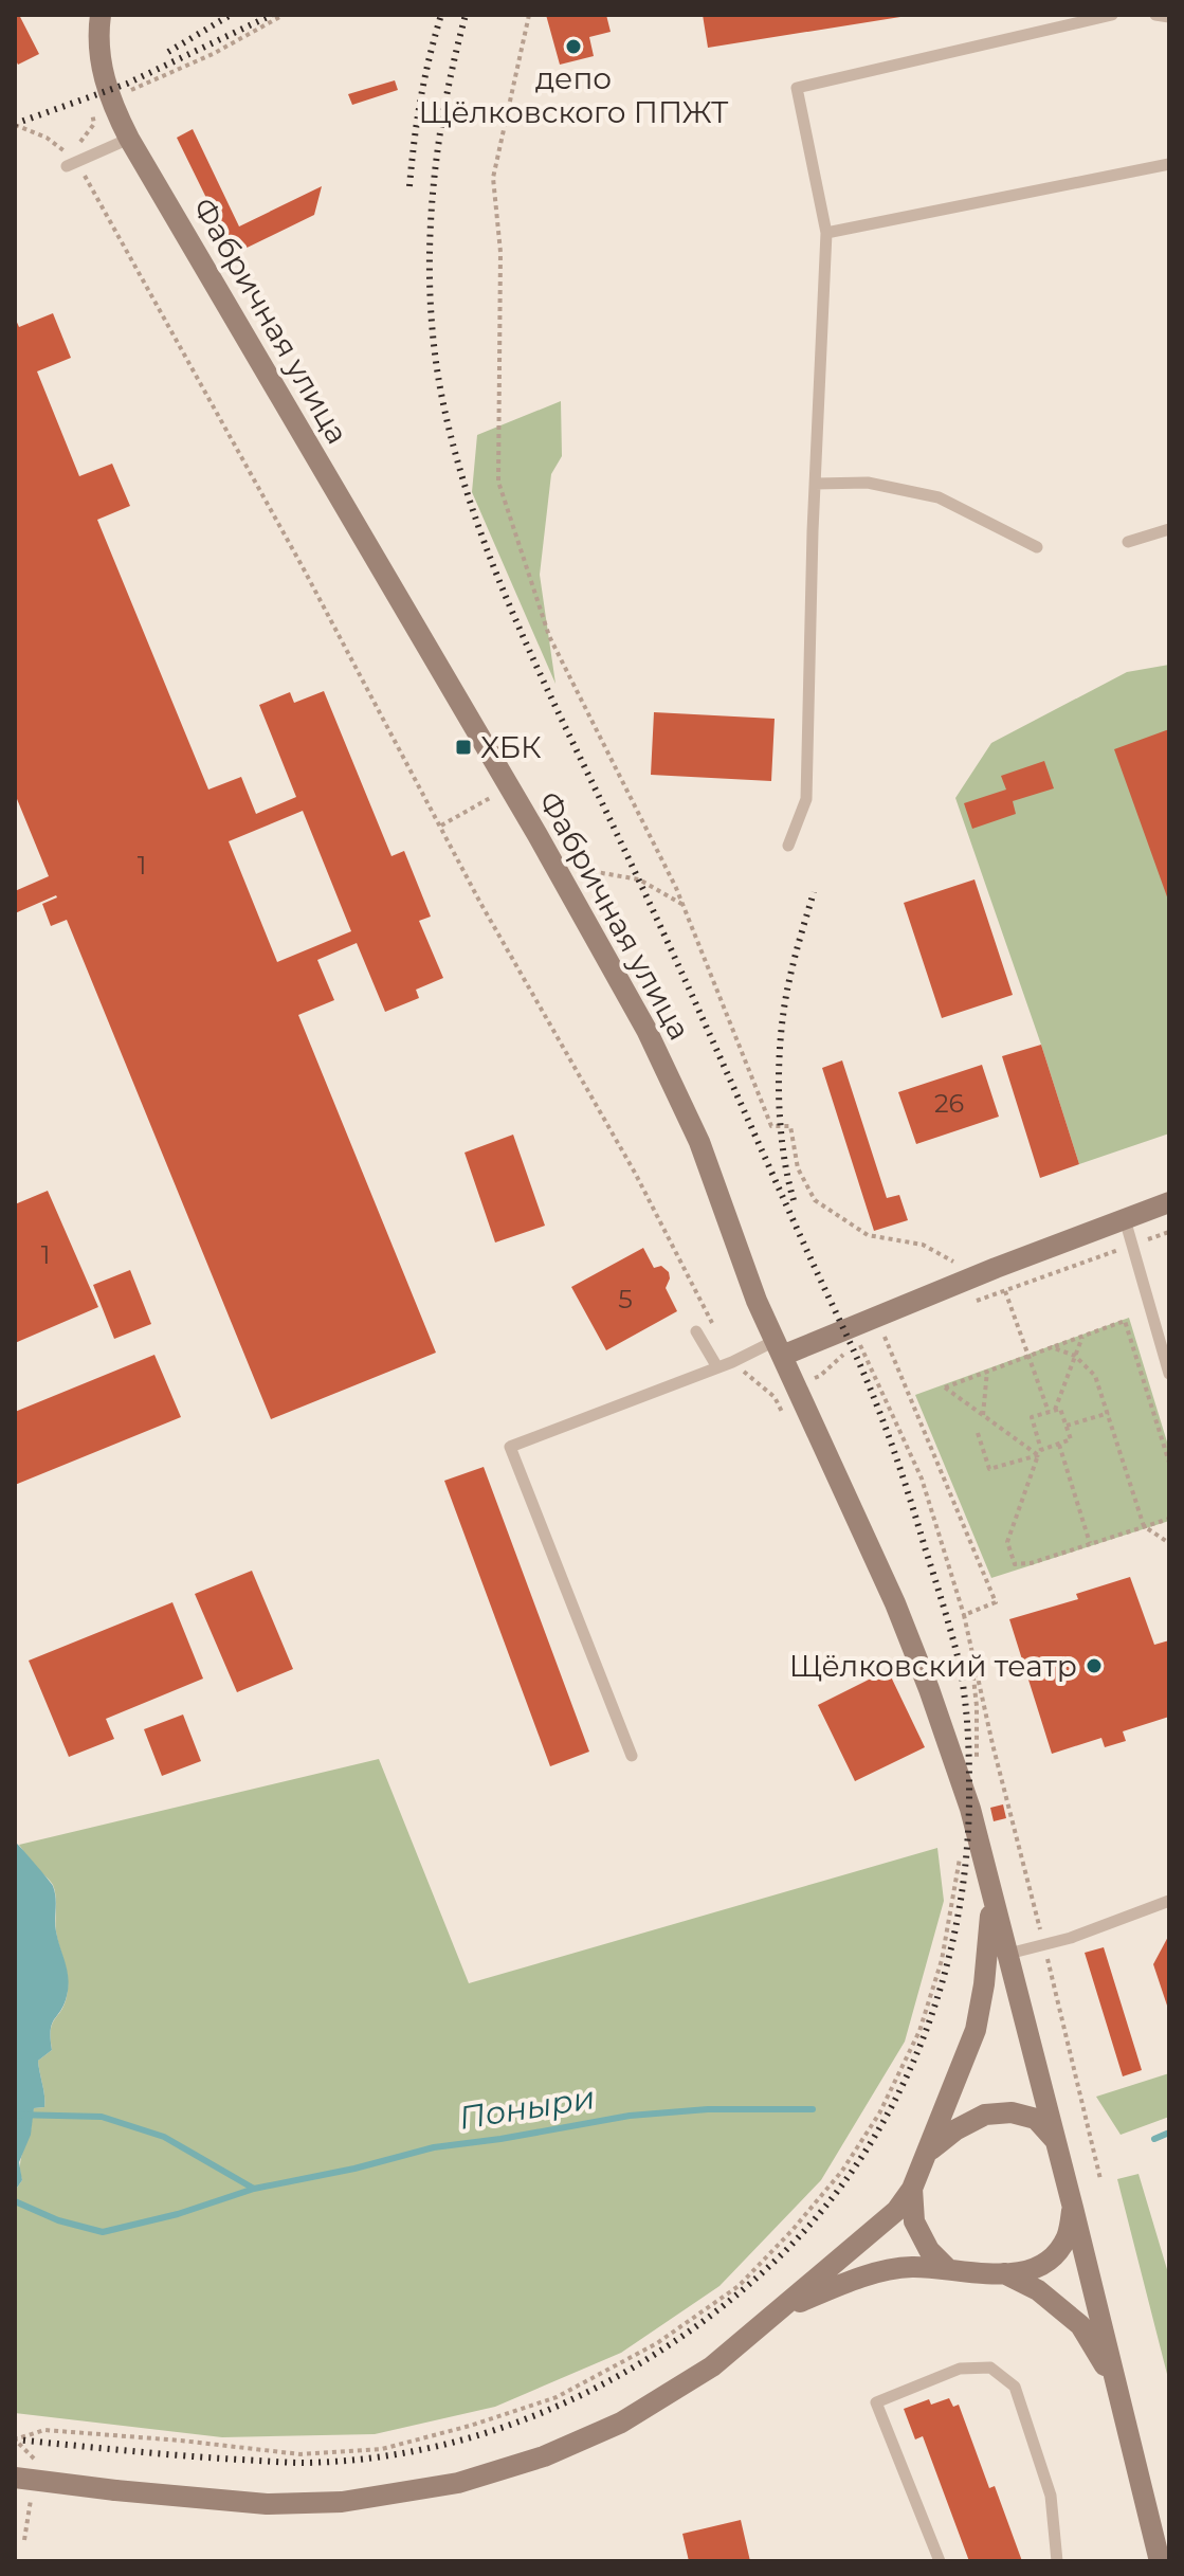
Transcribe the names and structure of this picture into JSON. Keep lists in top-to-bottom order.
{
  "streets": {
    "street": ["Фабричная улица"]
  },
  "water": ["Поныри"],
  "places": {
    "other": ["депо Щёлковского ППЖТ", "Щёлковский театр"],
    "transit": ["ХБК"]
  },
  "house_numbers": [
    "1",
    "26",
    "1",
    "5"
  ]
}
